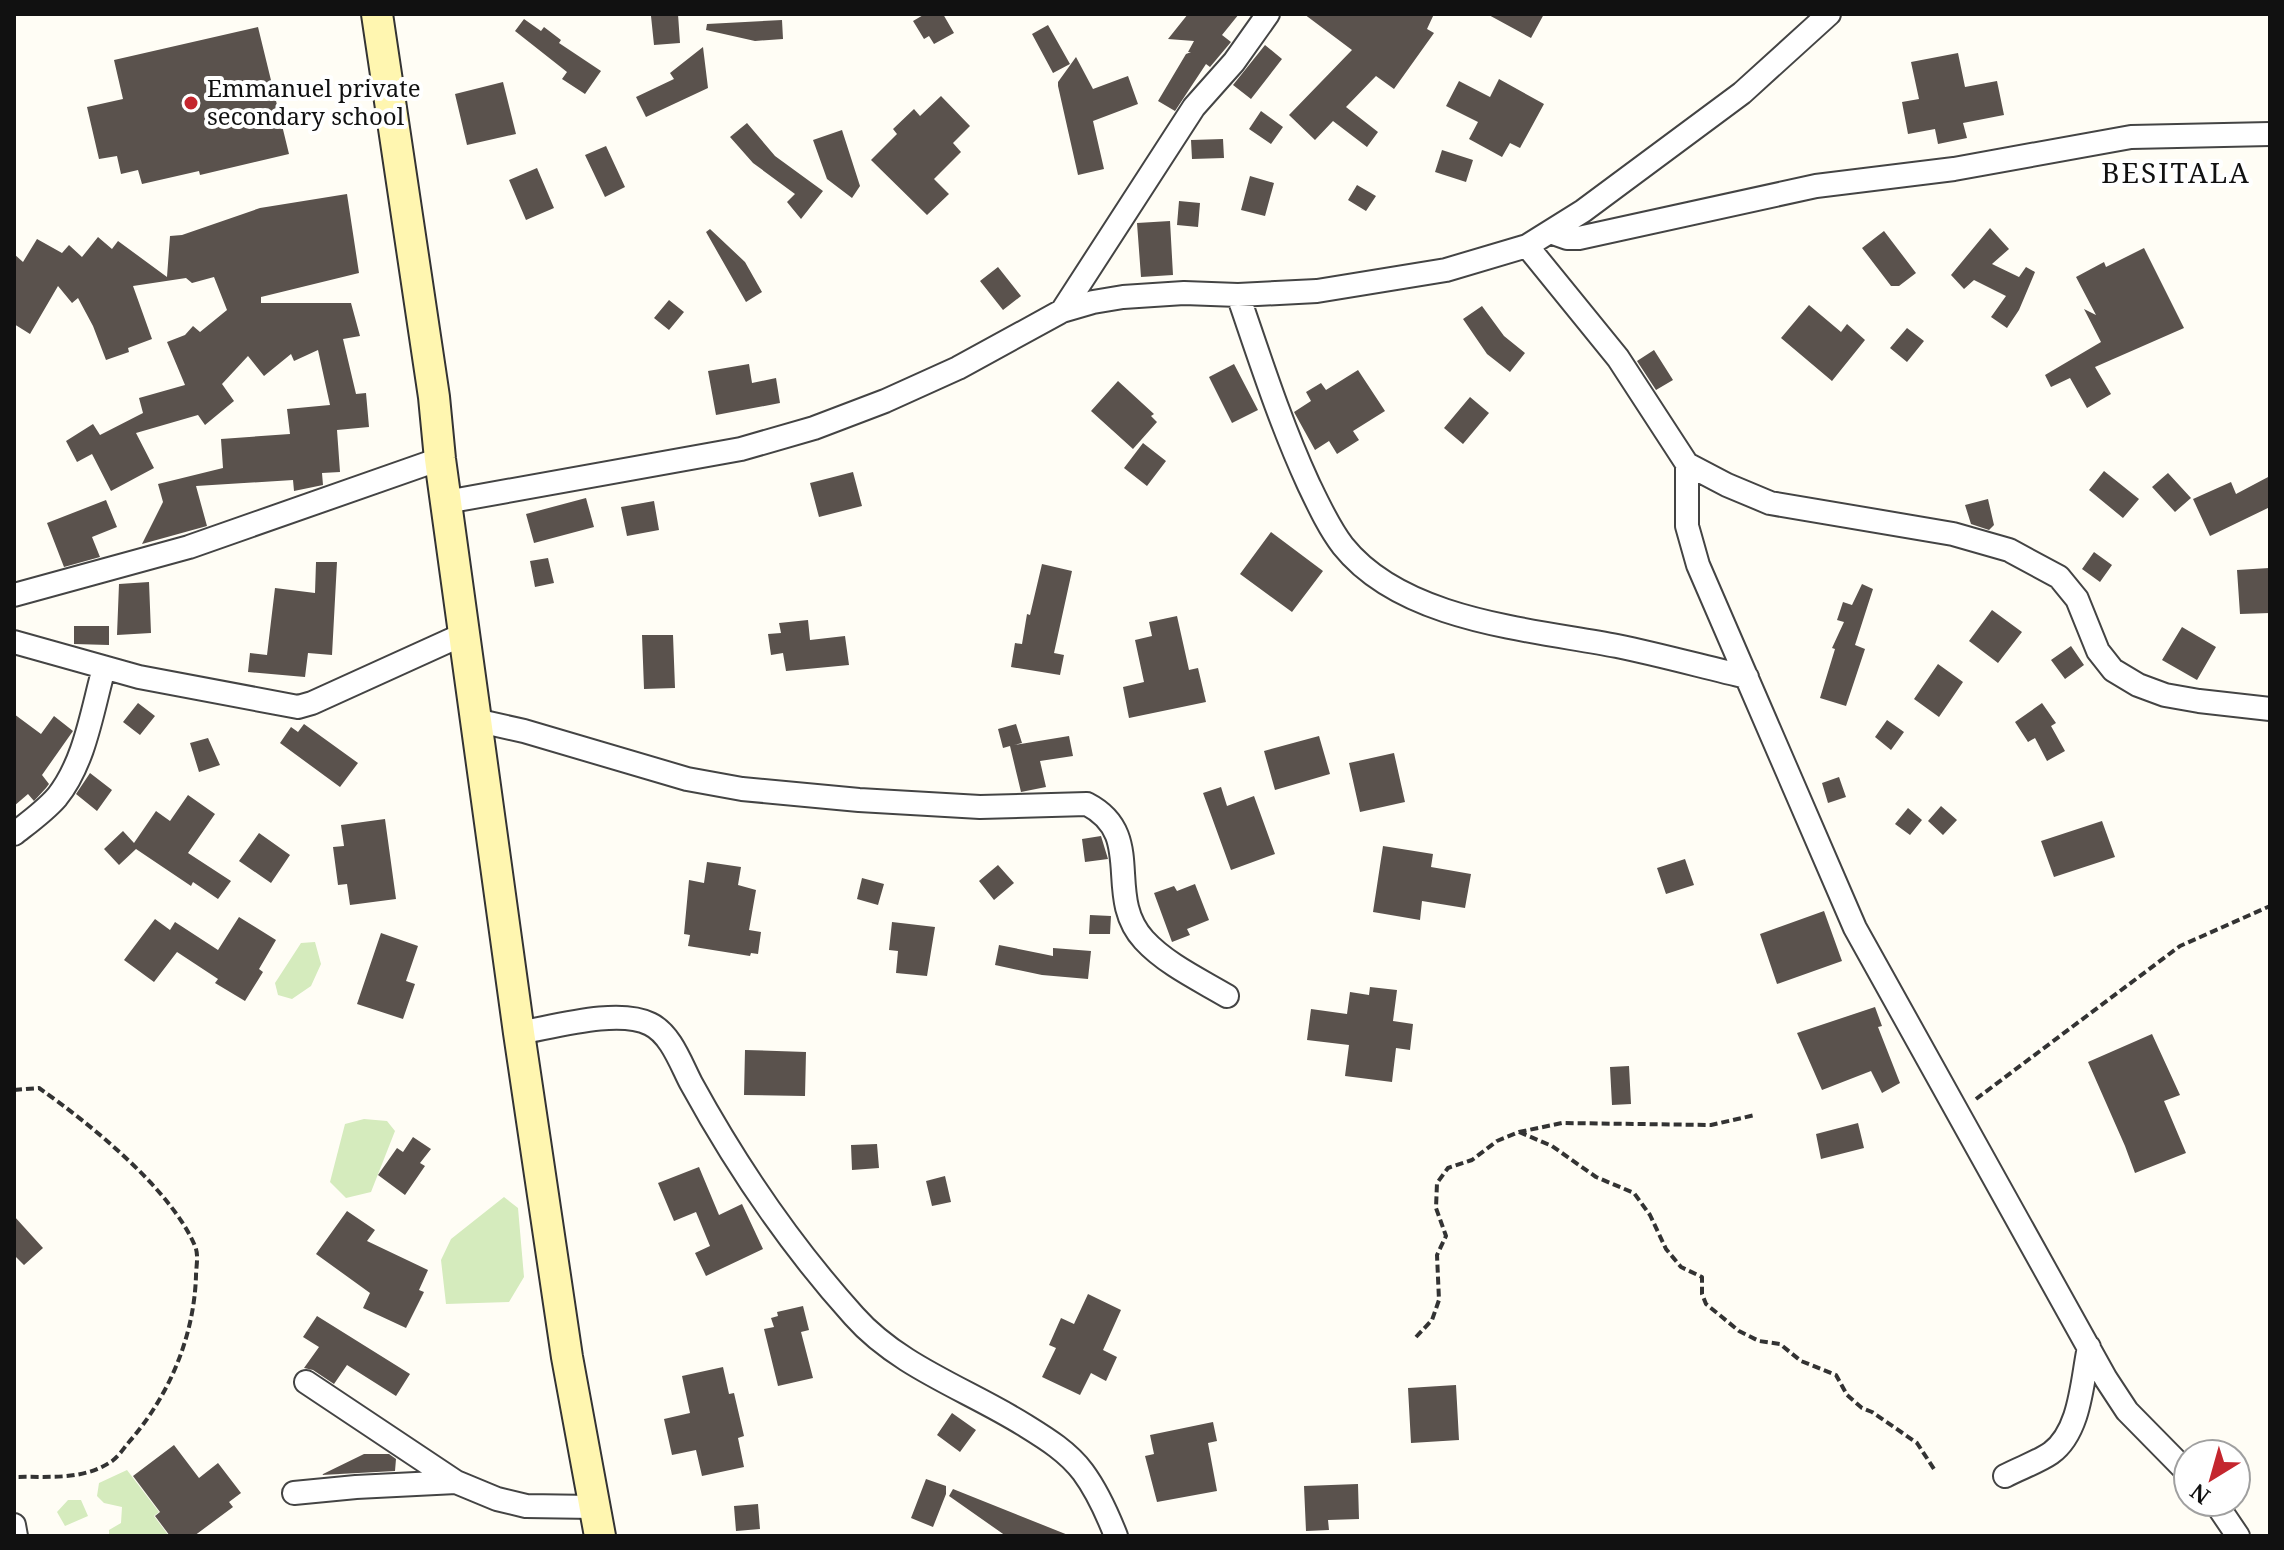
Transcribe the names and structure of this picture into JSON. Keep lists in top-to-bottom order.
{
  "districts": ["BESITALA"],
  "places": ["Emmanuel private secondary school"],
  "north": "bottom left"
}
